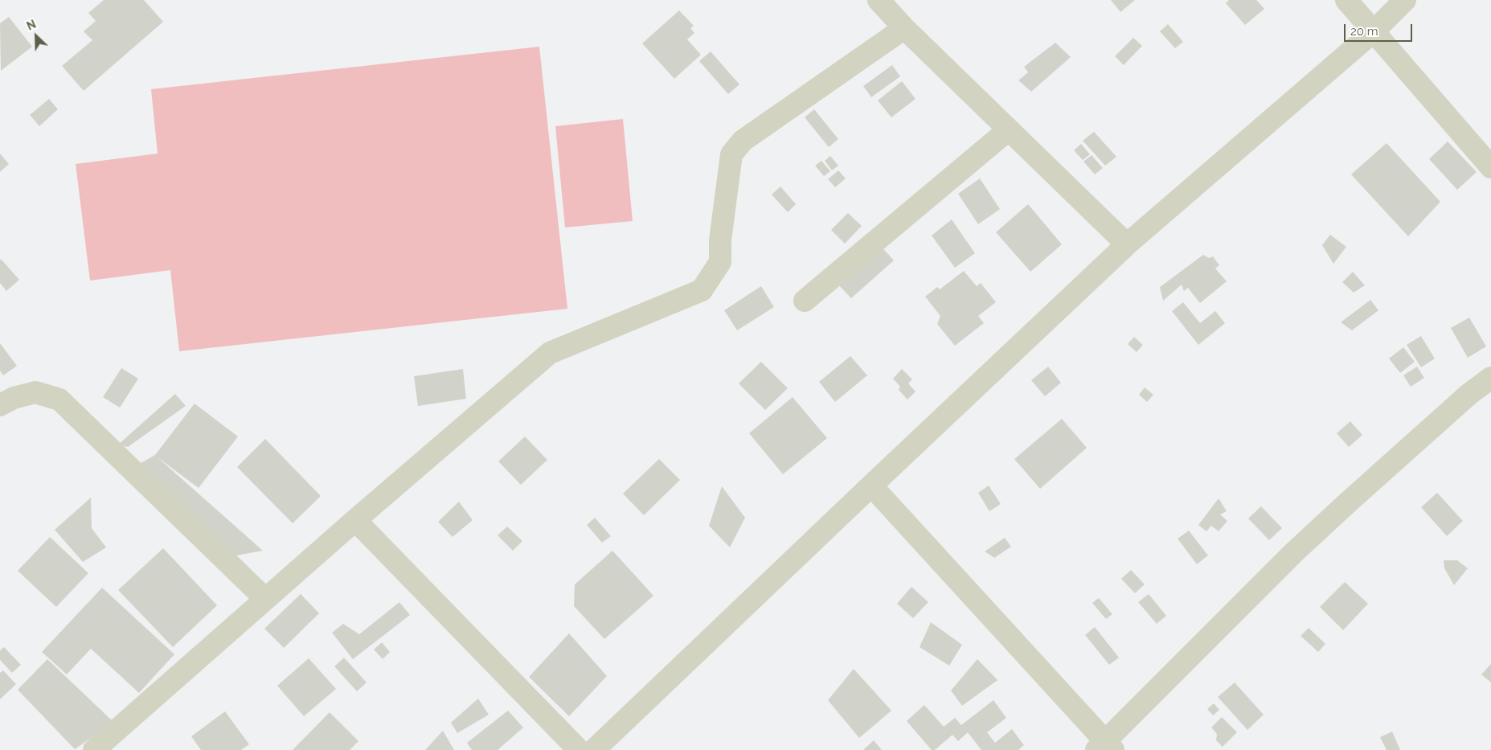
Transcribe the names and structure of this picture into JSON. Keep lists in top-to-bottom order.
{
  "scale_bar": "20 m",
  "north": "top left"
}
